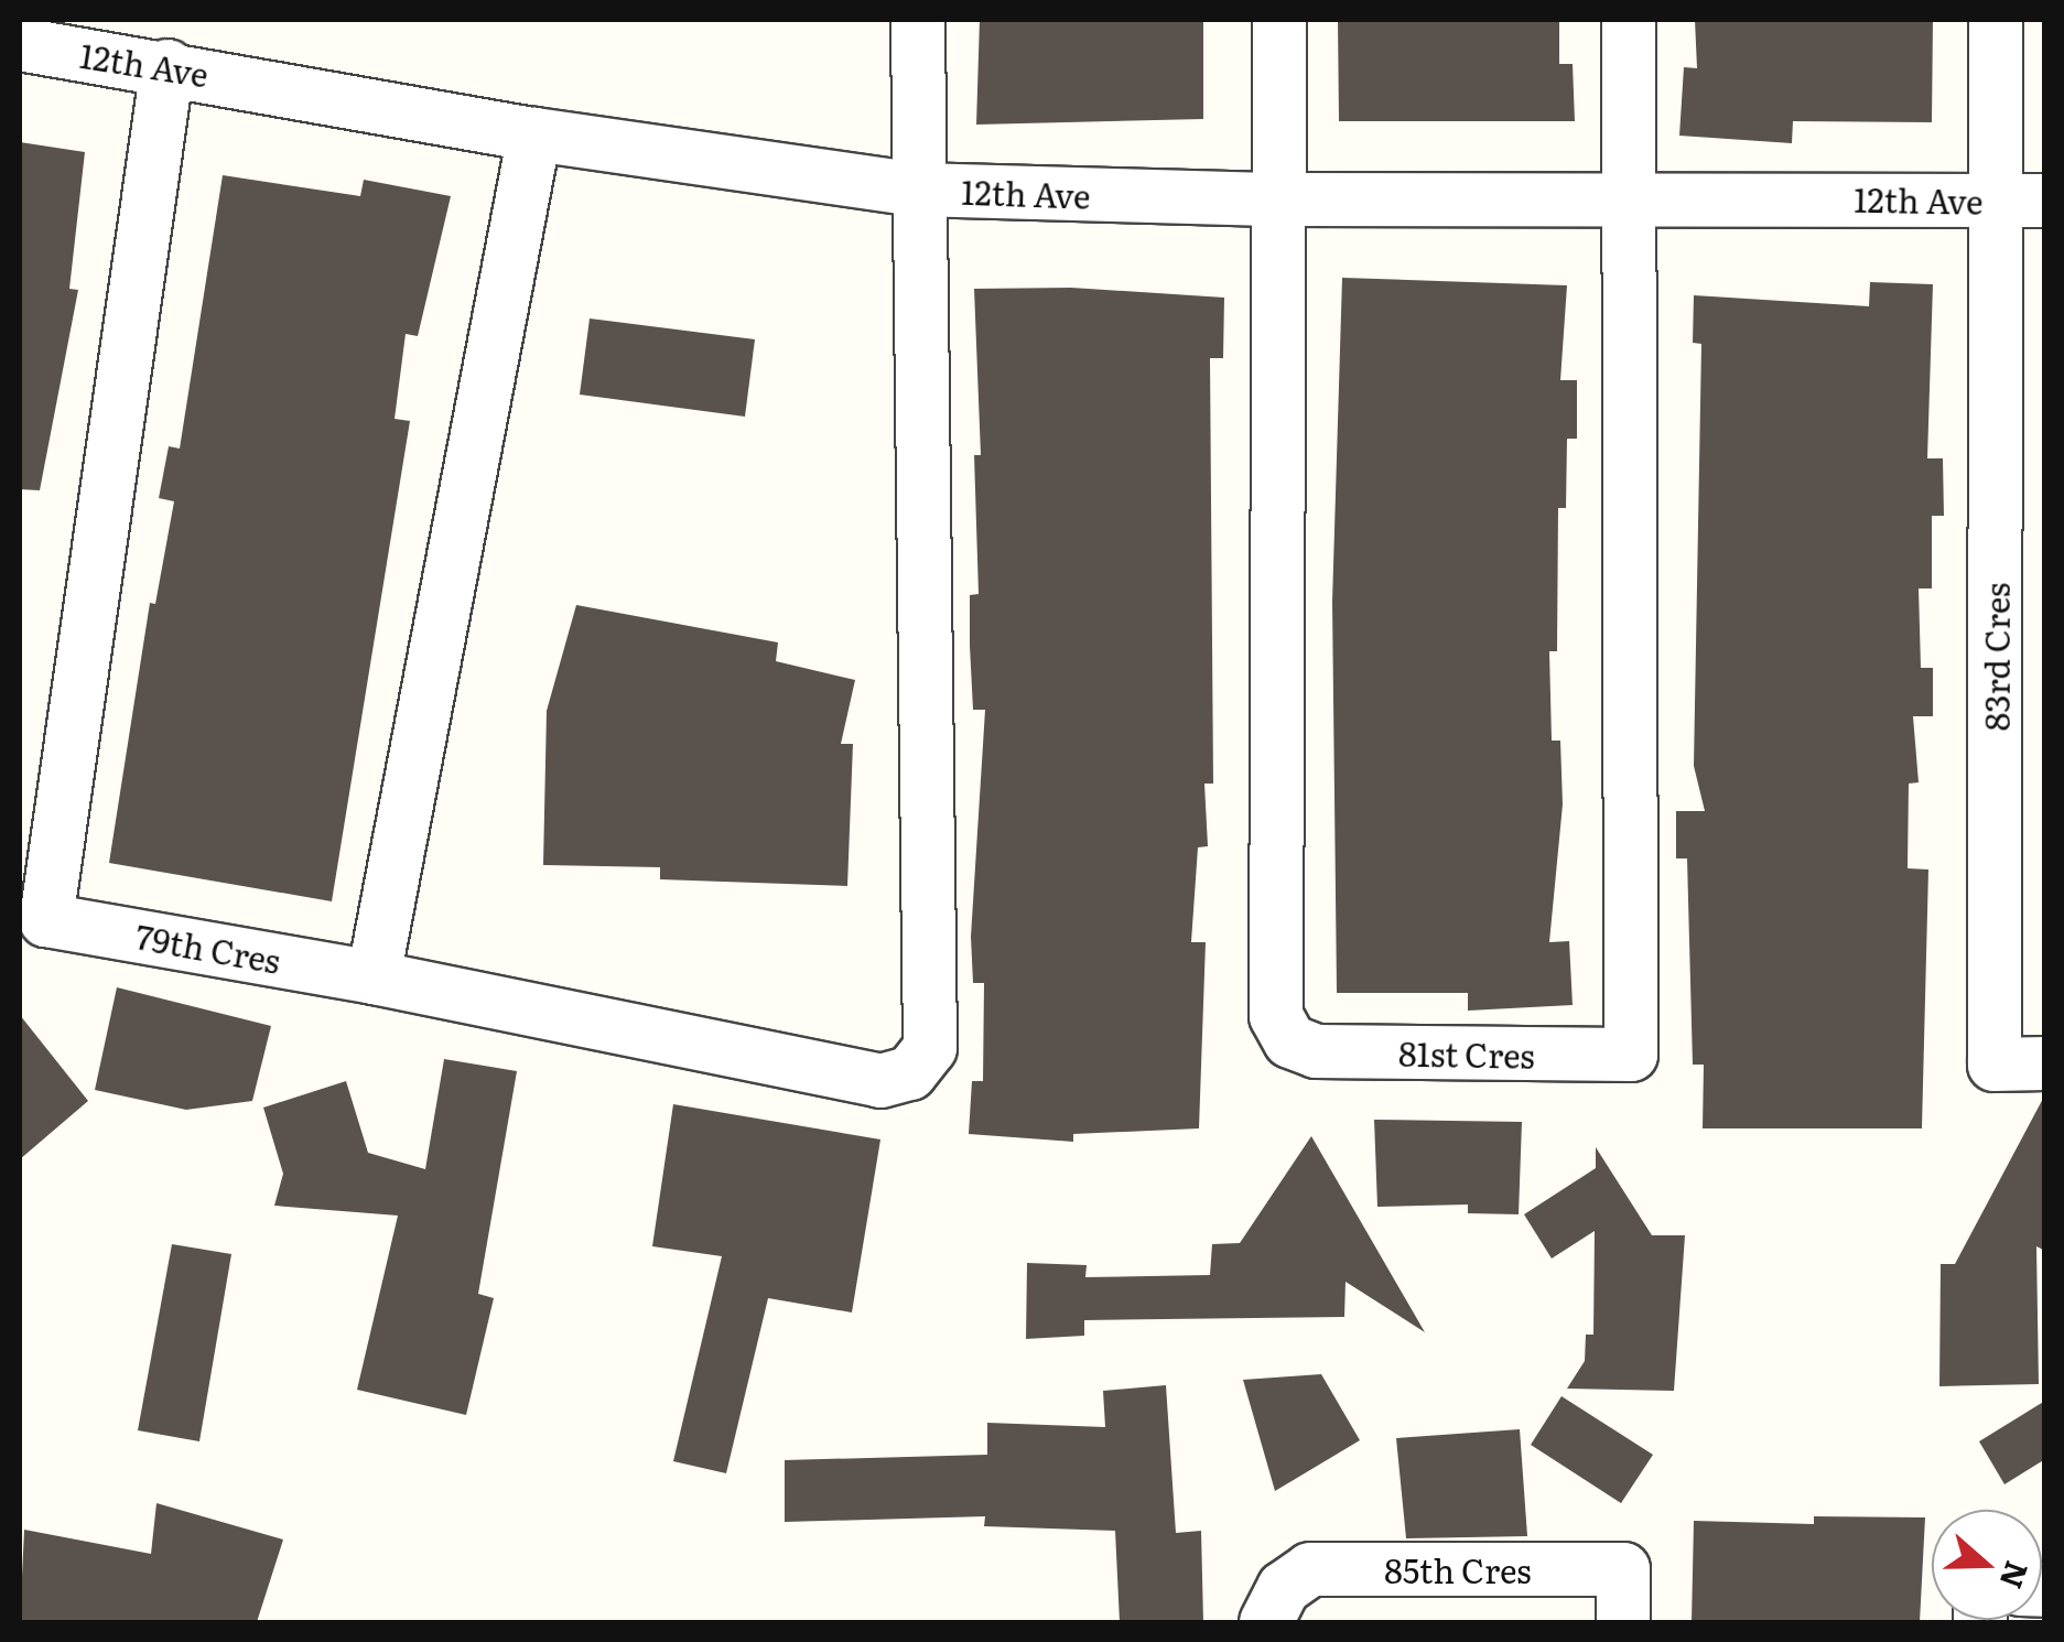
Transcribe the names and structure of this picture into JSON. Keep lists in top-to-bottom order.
{
  "streets": {
    "street": [
      "12th Ave",
      "83rd Cres",
      "79th Cres",
      "81st Cres",
      "85th Cres"
    ]
  },
  "crossings": [
    ["12th Ave", "83rd Cres"],
    ["12th Ave", "79th Cres"],
    ["12th Ave", "81st Cres"]
  ],
  "north": "right"
}
